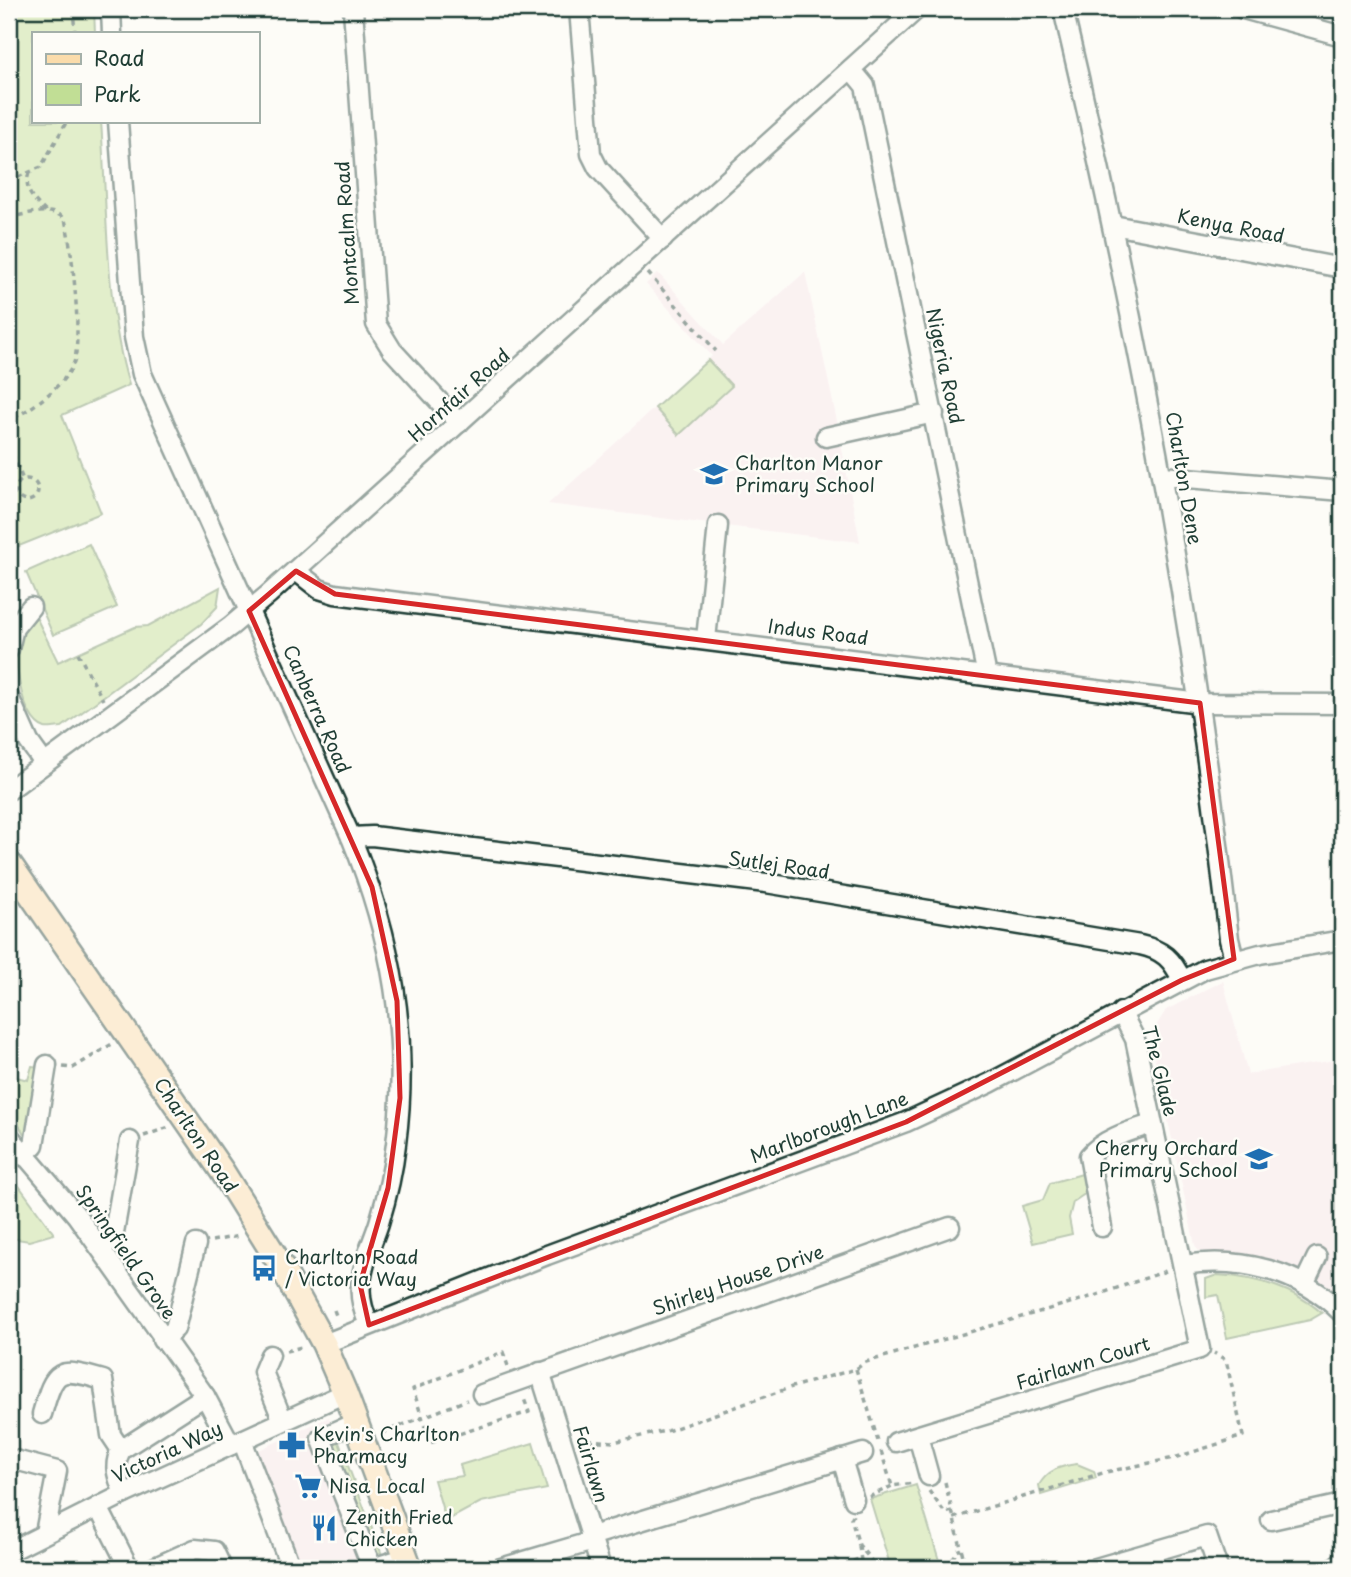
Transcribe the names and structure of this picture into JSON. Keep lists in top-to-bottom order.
{
  "streets": {
    "main road": ["Charlton Road"],
    "street": [
      "Kenya Road",
      "Montcalm Road",
      "Nigeria Road",
      "Hornfair Road",
      "Charlton Dene",
      "Indus Road",
      "Canberra Road",
      "Sutlej Road",
      "The Glade",
      "Marlborough Lane",
      "Springfield Grove",
      "Shirley House Drive",
      "Fairlawn Court",
      "Victoria Way",
      "Fairlawn"
    ]
  },
  "crossings": [
    ["Kenya Road", "Charlton Dene"],
    ["Montcalm Road", "Hornfair Road"],
    ["Nigeria Road", "Hornfair Road"],
    ["Nigeria Road", "Indus Road"],
    ["Hornfair Road", "Indus Road"],
    ["Hornfair Road", "Canberra Road"],
    ["Charlton Dene", "Indus Road"],
    ["Charlton Dene", "Marlborough Lane"],
    ["Canberra Road", "Sutlej Road"],
    ["Canberra Road", "Marlborough Lane"],
    ["Sutlej Road", "Marlborough Lane"],
    ["The Glade", "Marlborough Lane"],
    ["Marlborough Lane", "Charlton Road"],
    ["Charlton Road", "Victoria Way"],
    ["Springfield Grove", "Victoria Way"],
    ["Shirley House Drive", "Fairlawn"]
  ],
  "places": {
    "school or university": ["Charlton Manor Primary School", "Cherry Orchard Primary School"],
    "bus stop": ["Charlton Road / Victoria Way"],
    "pharmacy": ["Kevin's Charlton Pharmacy"],
    "supermarket": ["Nisa Local"],
    "restaurant": ["Zenith Fried Chicken"]
  },
  "legend": ["Road", "Park"]
}
